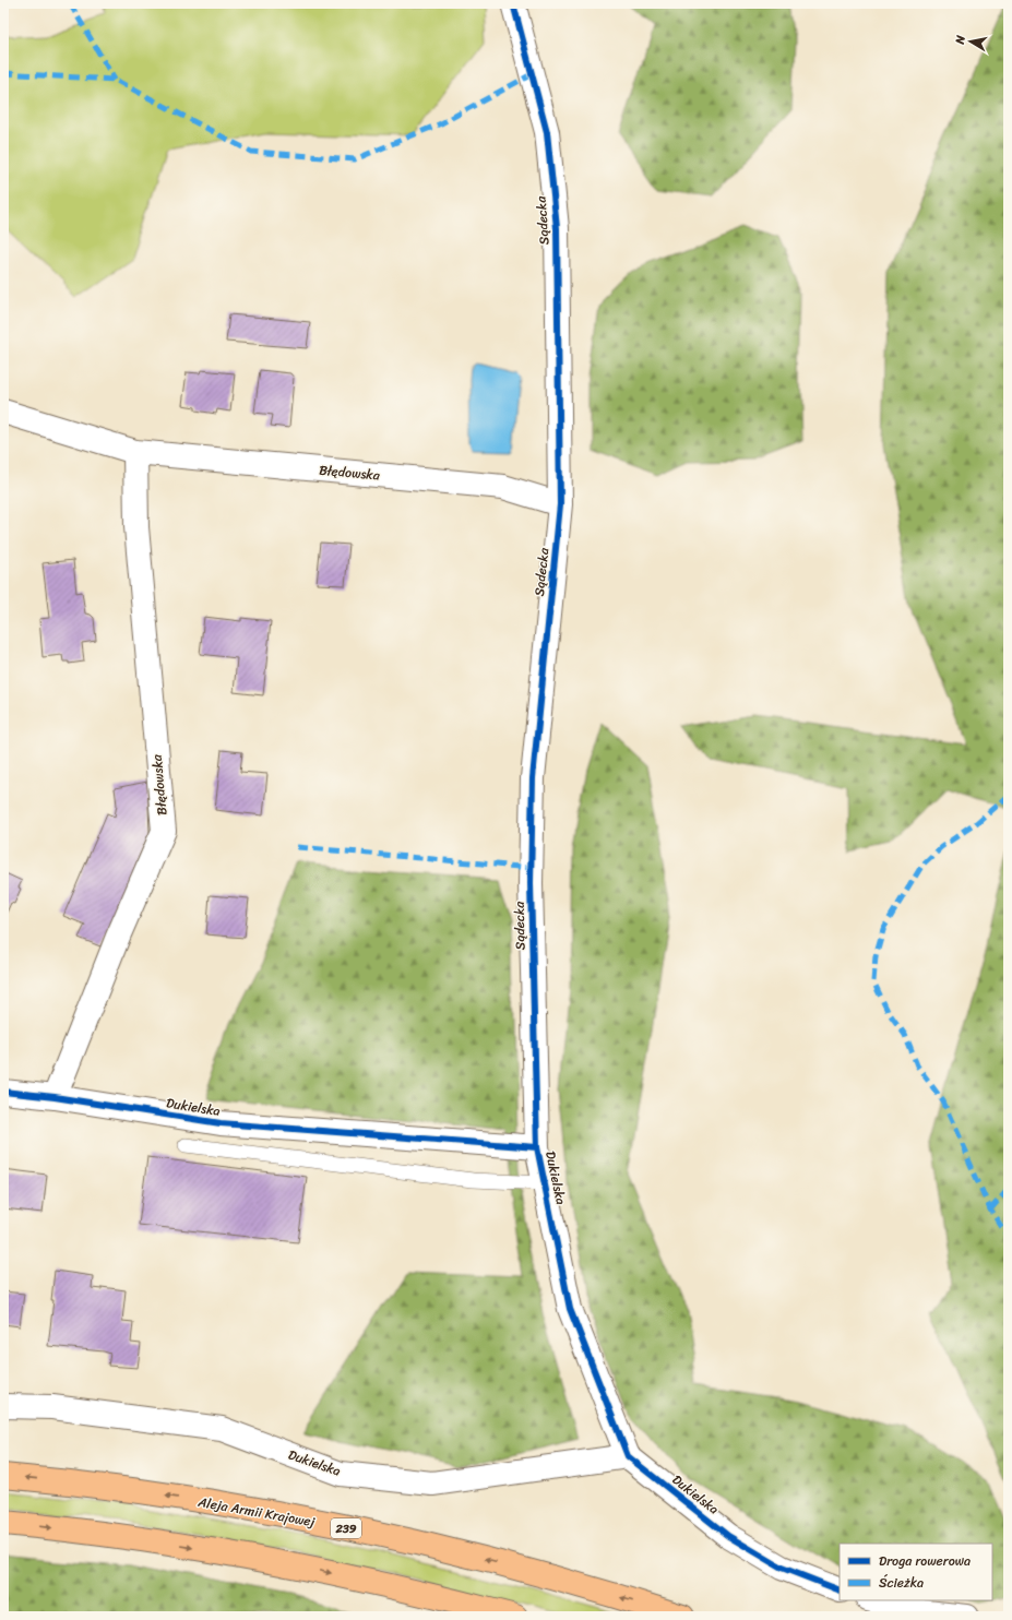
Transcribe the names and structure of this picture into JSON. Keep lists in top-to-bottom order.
{
  "streets": {
    "main road": ["Aleja Armii Krajowej", "239"],
    "street": ["Sądecka", "Błędowska", "Dukielska"]
  },
  "crossings": [
    ["Sądecka", "Błędowska"],
    ["Sądecka", "Dukielska"],
    ["Błędowska", "Dukielska"]
  ],
  "legend": ["Droga rowerowa", "Ścieżka"],
  "north": "left"
}
